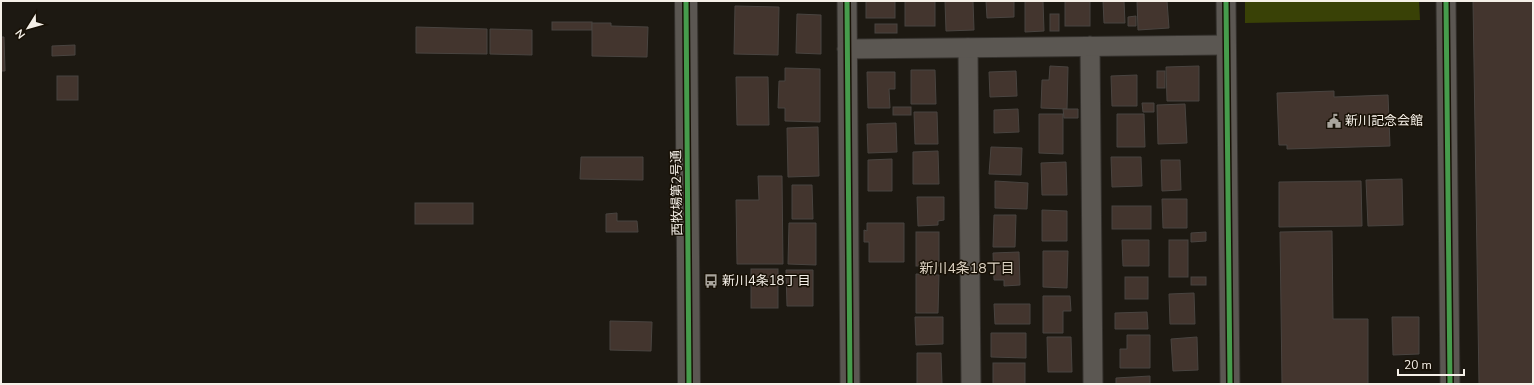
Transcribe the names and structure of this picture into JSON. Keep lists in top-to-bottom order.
{
  "streets": {
    "street": ["西牧場第2号通"]
  },
  "districts": ["新川4条18丁目"],
  "places": {
    "public building": ["新川記念会館"],
    "bus stop": ["新川4条18丁目"]
  },
  "scale_bar": "20 m",
  "north": "bottom left"
}
